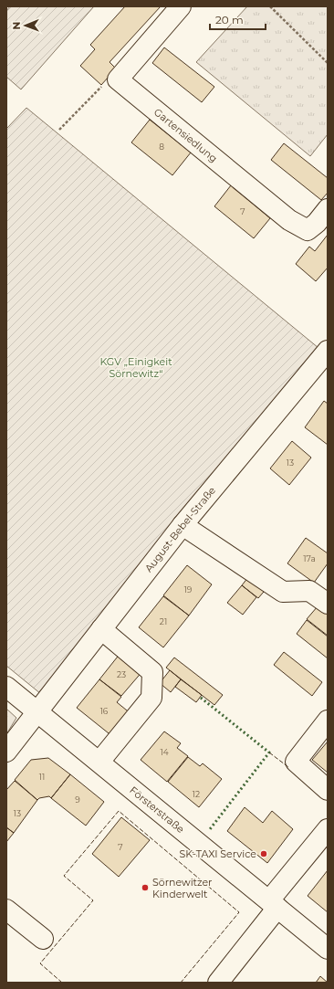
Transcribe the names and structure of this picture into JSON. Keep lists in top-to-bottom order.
{
  "streets": {
    "street": ["Gartensiedlung", "August-Bebel-Straße", "Försterstraße"]
  },
  "crossings": [
    ["August-Bebel-Straße", "Försterstraße"]
  ],
  "parks": ["KGV „Einigkeit Sörnewitz“"],
  "places": ["SK-TAXI Service", "Sörnewitzer Kinderwelt"],
  "house_numbers": [
    "8",
    "7",
    "13",
    "17a",
    "19",
    "21",
    "23",
    "16",
    "14",
    "11",
    "12",
    "9",
    "13",
    "7"
  ],
  "scale_bar": "20 m",
  "north": "left"
}
